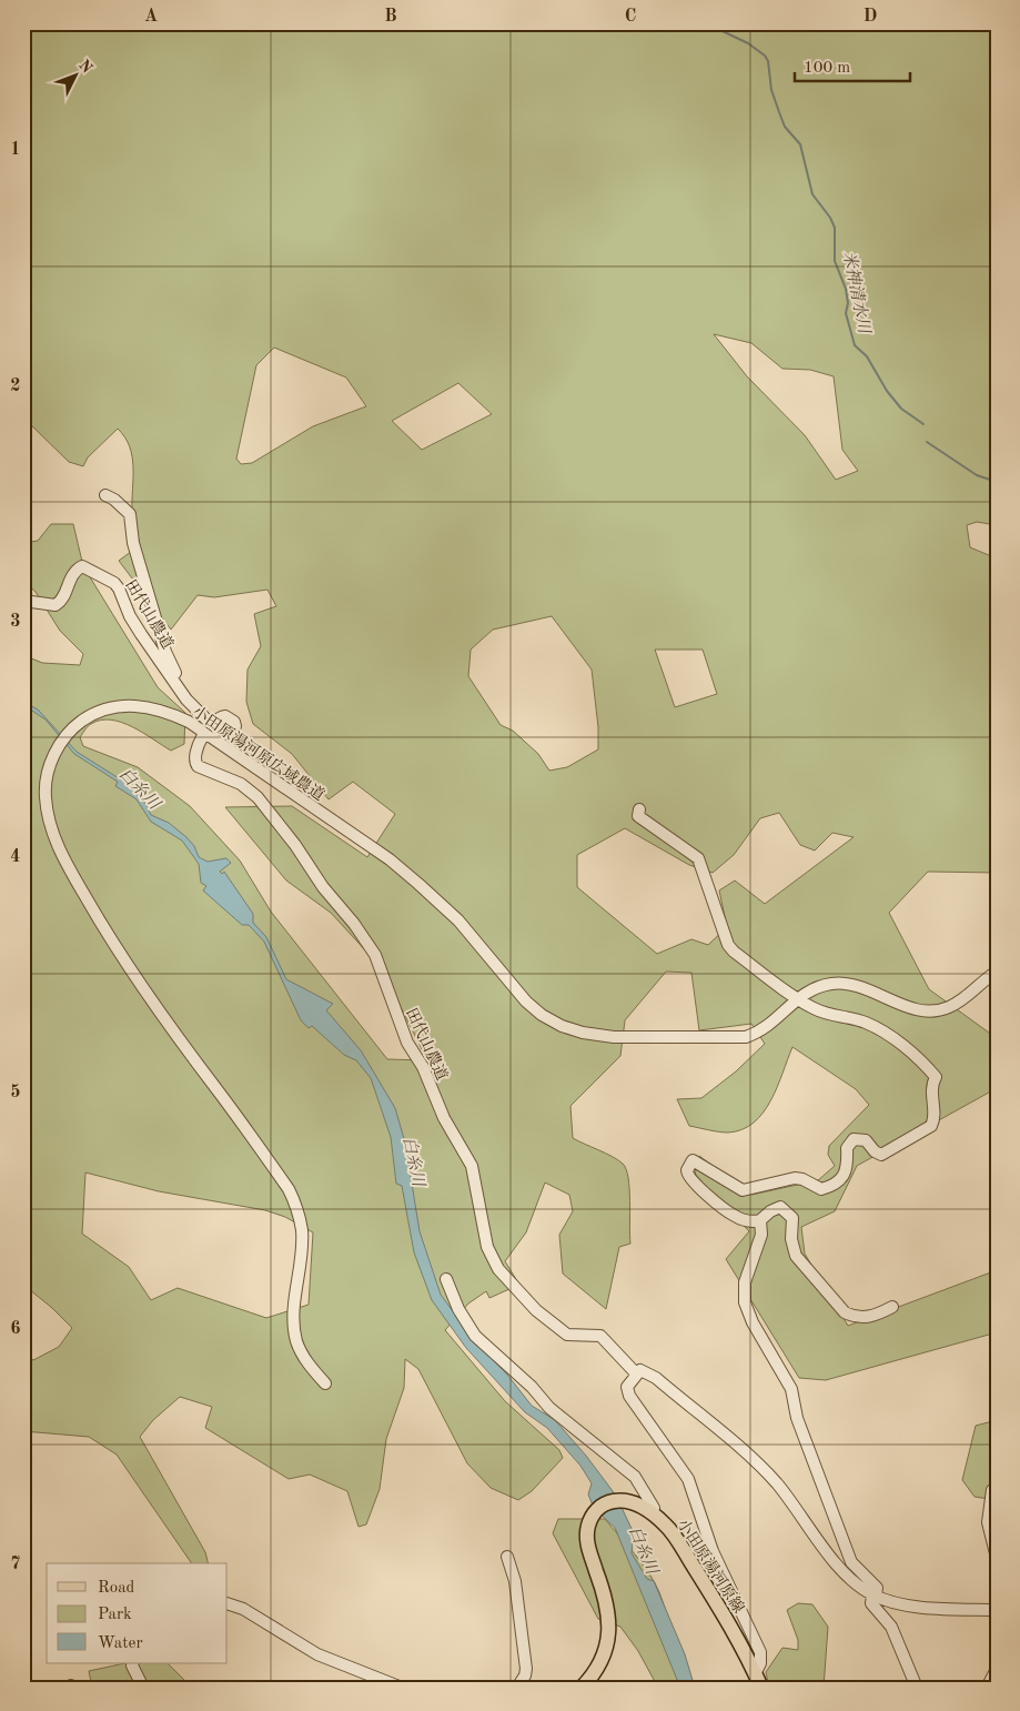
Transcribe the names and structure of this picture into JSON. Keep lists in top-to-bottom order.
{
  "streets": {
    "main road": ["小田原湯河原線"],
    "street": ["田代山農道", "小田原湯河原広域農道"]
  },
  "crossings": [
    ["田代山農道", "小田原湯河原広域農道"]
  ],
  "water": ["米神清水川", "白糸川"],
  "legend": ["Road", "Park", "Water"],
  "scale_bar": "100 m",
  "north": "top right",
  "grid": {
    "columns": [
      "A",
      "B",
      "C",
      "D"
    ],
    "rows": [
      "1",
      "2",
      "3",
      "4",
      "5",
      "6",
      "7"
    ]
  }
}
